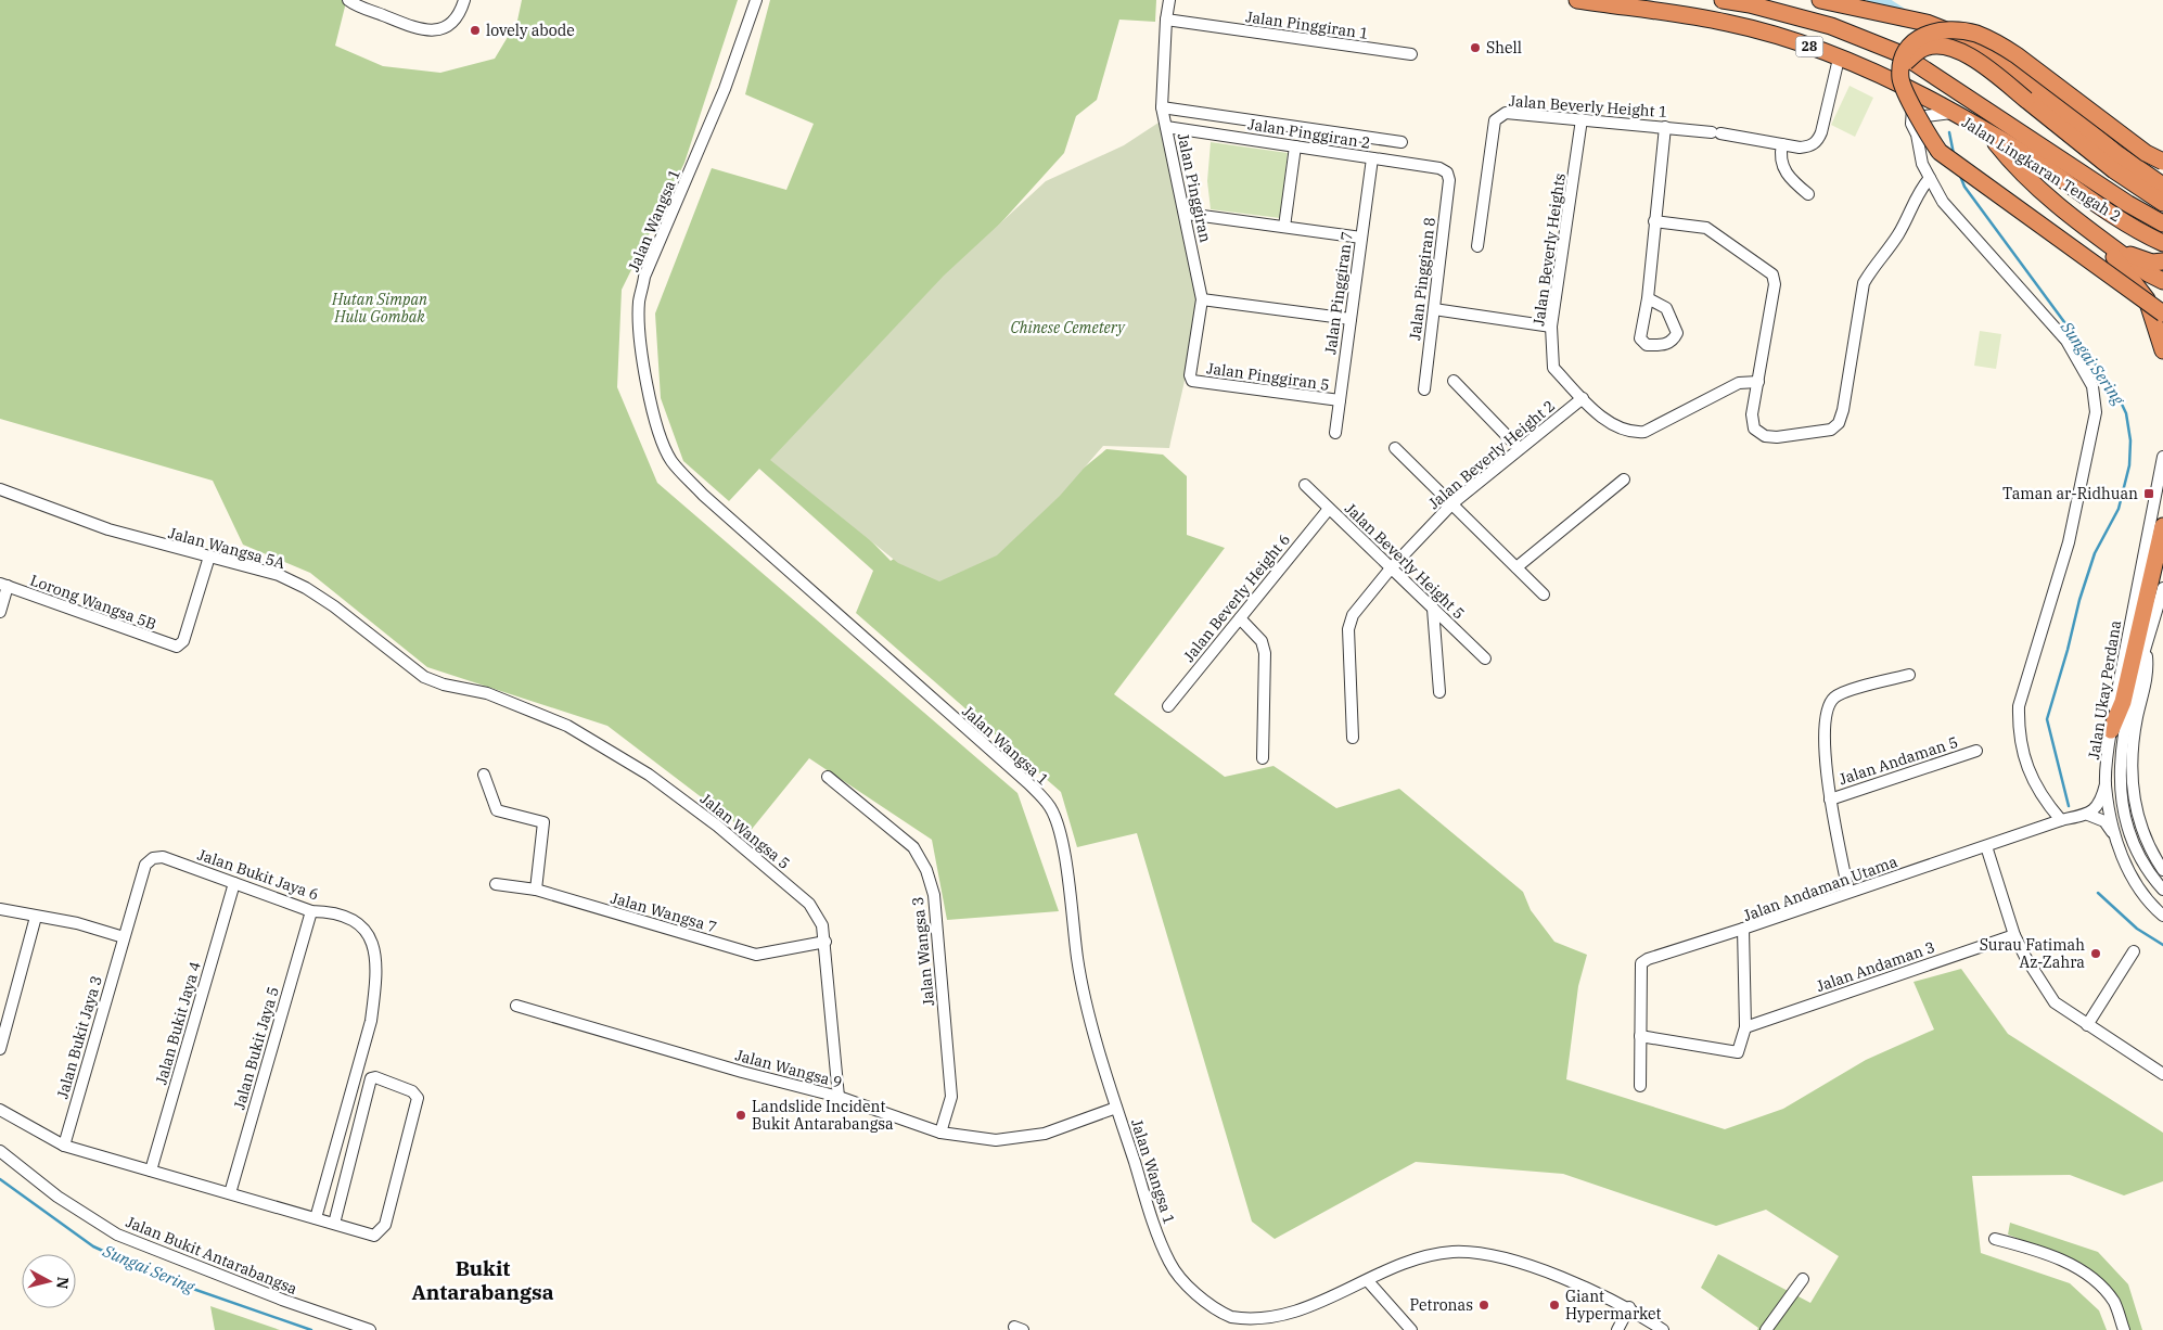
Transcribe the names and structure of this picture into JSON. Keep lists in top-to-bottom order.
{
  "streets": {
    "highway": ["28", "Jalan Lingkaran Tengah 2"],
    "street": [
      "Jalan Pinggiran 1",
      "Jalan Beverly Height 1",
      "Jalan Pinggiran 2",
      "Jalan Pinggiran",
      "Jalan Wangsa 1",
      "Jalan Beverly Heights",
      "Jalan Pinggiran 8",
      "Jalan Pinggiran 7",
      "Jalan Pinggiran 5",
      "Jalan Beverly Height 2",
      "Jalan Wangsa 5A",
      "Jalan Beverly Height 5",
      "Jalan Beverly Height 6",
      "Lorong Wangsa 5B",
      "Jalan Ukay Perdana",
      "Jalan Andaman 5",
      "Jalan Wangsa 5",
      "Jalan Bukit Jaya 6",
      "Jalan Andaman Utama",
      "Jalan Wangsa 7",
      "Jalan Wangsa 3",
      "Jalan Andaman 3",
      "Jalan Bukit Jaya 4",
      "Jalan Bukit Jaya 3",
      "Jalan Bukit Jaya 5",
      "Jalan Wangsa 9",
      "Jalan Bukit Antarabangsa"
    ]
  },
  "crossings": [
    ["Jalan Pinggiran 1", "Jalan Pinggiran"],
    ["Jalan Beverly Height 1", "Jalan Lingkaran Tengah 2"],
    ["Jalan Beverly Height 1", "Jalan Beverly Heights"],
    ["Jalan Pinggiran 2", "Jalan Pinggiran"],
    ["Jalan Pinggiran 2", "Jalan Pinggiran 8"],
    ["Jalan Pinggiran 2", "Jalan Pinggiran 7"],
    ["Jalan Pinggiran", "Jalan Pinggiran 5"],
    ["Jalan Wangsa 1", "Jalan Wangsa 9"],
    ["Jalan Beverly Heights", "Jalan Beverly Height 2"],
    ["Jalan Pinggiran 7", "Jalan Pinggiran 5"],
    ["Jalan Beverly Height 2", "Jalan Beverly Height 5"],
    ["Jalan Wangsa 5A", "Lorong Wangsa 5B"],
    ["Jalan Wangsa 5A", "Jalan Wangsa 5"],
    ["Jalan Beverly Height 5", "Jalan Beverly Height 6"],
    ["Jalan Wangsa 5", "Jalan Wangsa 7"],
    ["Jalan Wangsa 5", "Jalan Wangsa 9"],
    ["Jalan Bukit Jaya 6", "Jalan Bukit Jaya 4"],
    ["Jalan Bukit Jaya 6", "Jalan Bukit Jaya 3"],
    ["Jalan Bukit Jaya 6", "Jalan Bukit Jaya 5"],
    ["Jalan Andaman Utama", "Jalan Andaman 3"],
    ["Jalan Wangsa 3", "Jalan Wangsa 9"]
  ],
  "districts": ["Bukit Antarabangsa"],
  "water": ["Sungai Sering"],
  "parks": ["Hutan Simpan Hulu Gombak", "Chinese Cemetery"],
  "places": {
    "other": [
      "lovely abode",
      "Shell",
      "Surau Fatimah Az-Zahra",
      "Landslide Incident Bukit Antarabangsa",
      "Petronas",
      "Giant Hypermarket"
    ],
    "transit": ["Taman ar-Ridhuan"]
  },
  "north": "right"
}
